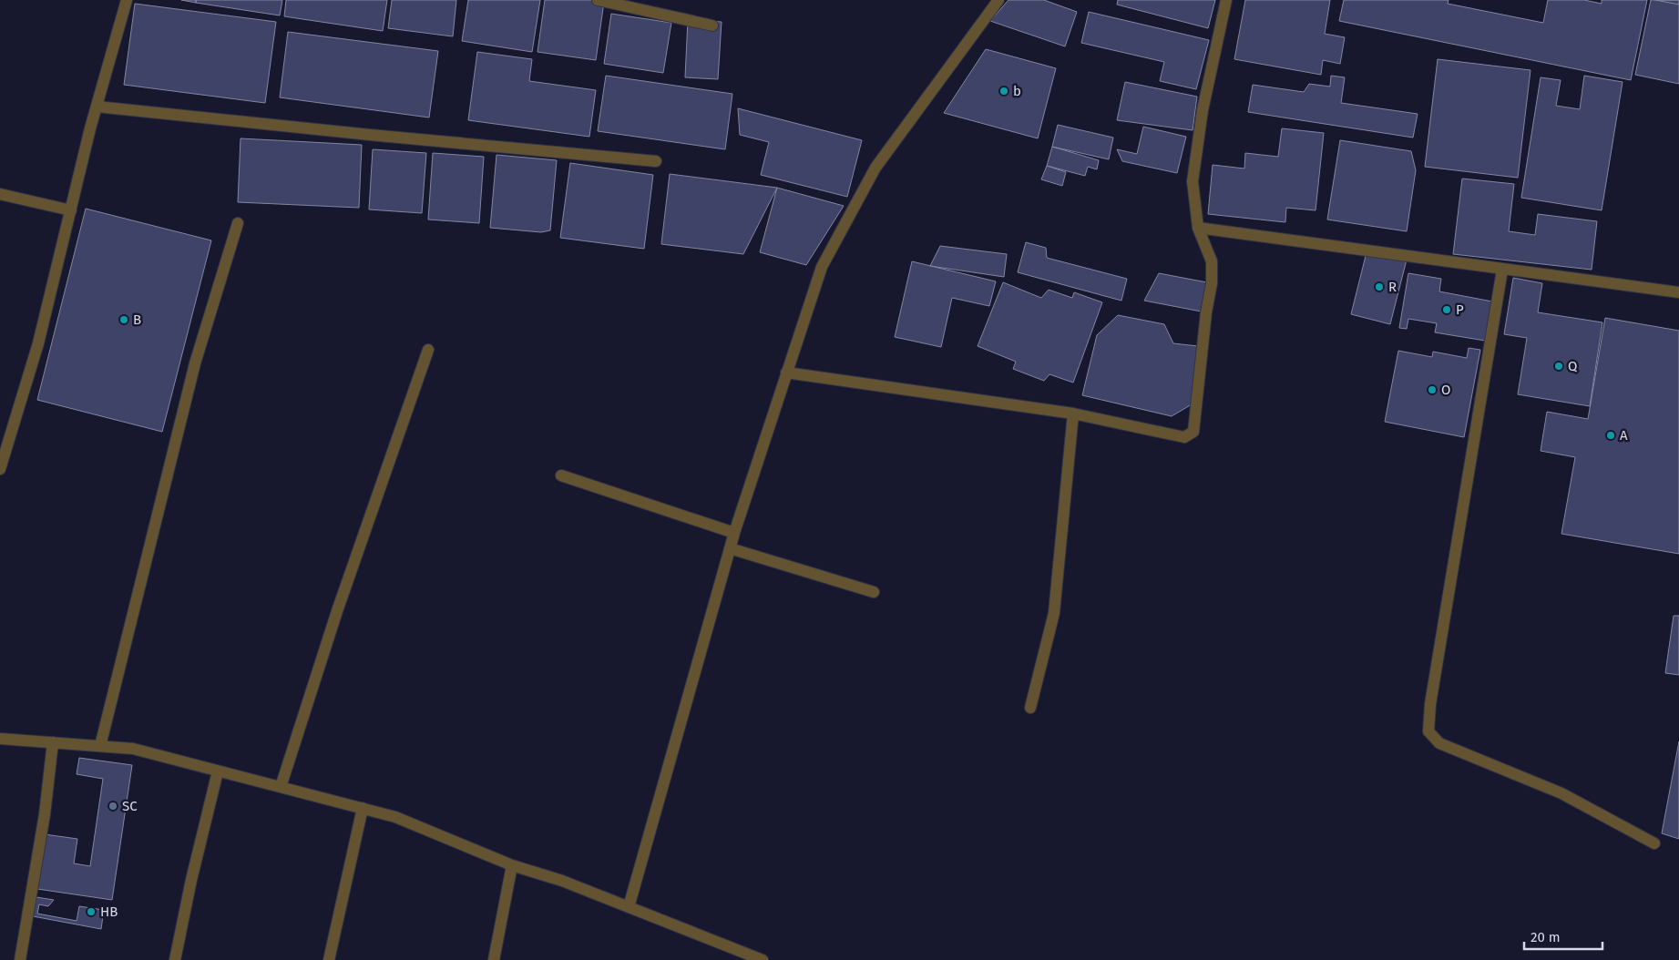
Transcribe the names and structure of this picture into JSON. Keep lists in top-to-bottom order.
{
  "places": [
    "b",
    "R",
    "P",
    "B",
    "Q",
    "O",
    "A",
    "SC",
    "HB"
  ],
  "scale_bar": "20 m"
}
